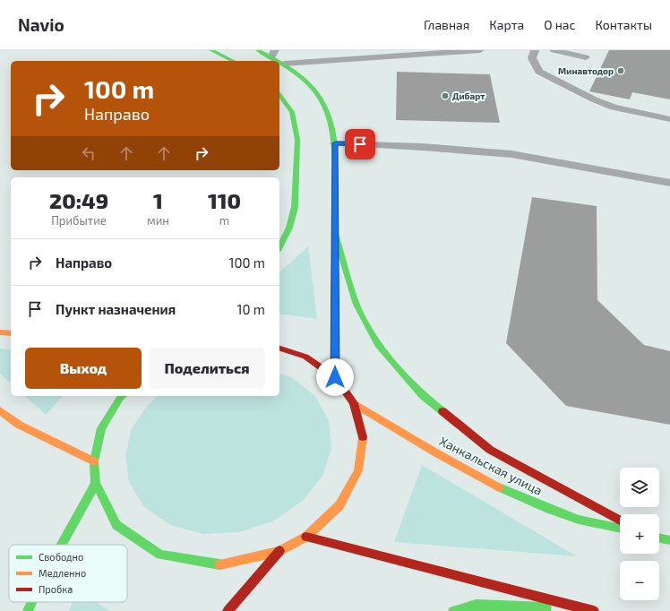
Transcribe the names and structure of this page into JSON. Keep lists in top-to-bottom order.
{
  "streets": {
    "main road": ["Ханкальская улица"]
  },
  "places": ["Минавтодор", "Дибарт"],
  "legend": ["Свободно", "Медленно", "Пробка"],
  "page": {
    "header": "Navio",
    "nav": [
      "Главная",
      "Карта",
      "О нас",
      "Контакты"
    ],
    "turn": ["100 m", "Направо"],
    "eta": [
      "20:49",
      "Прибытие",
      "1",
      "мин",
      "110",
      "m"
    ],
    "list": [
      {
        "name": "Направо",
        "value": "100 m"
      },
      {
        "name": "Пункт назначения",
        "value": "10 m"
      }
    ],
    "buttons": ["Выход", "Поделиться"],
    "map_buttons": ["+", "−"]
  }
}
